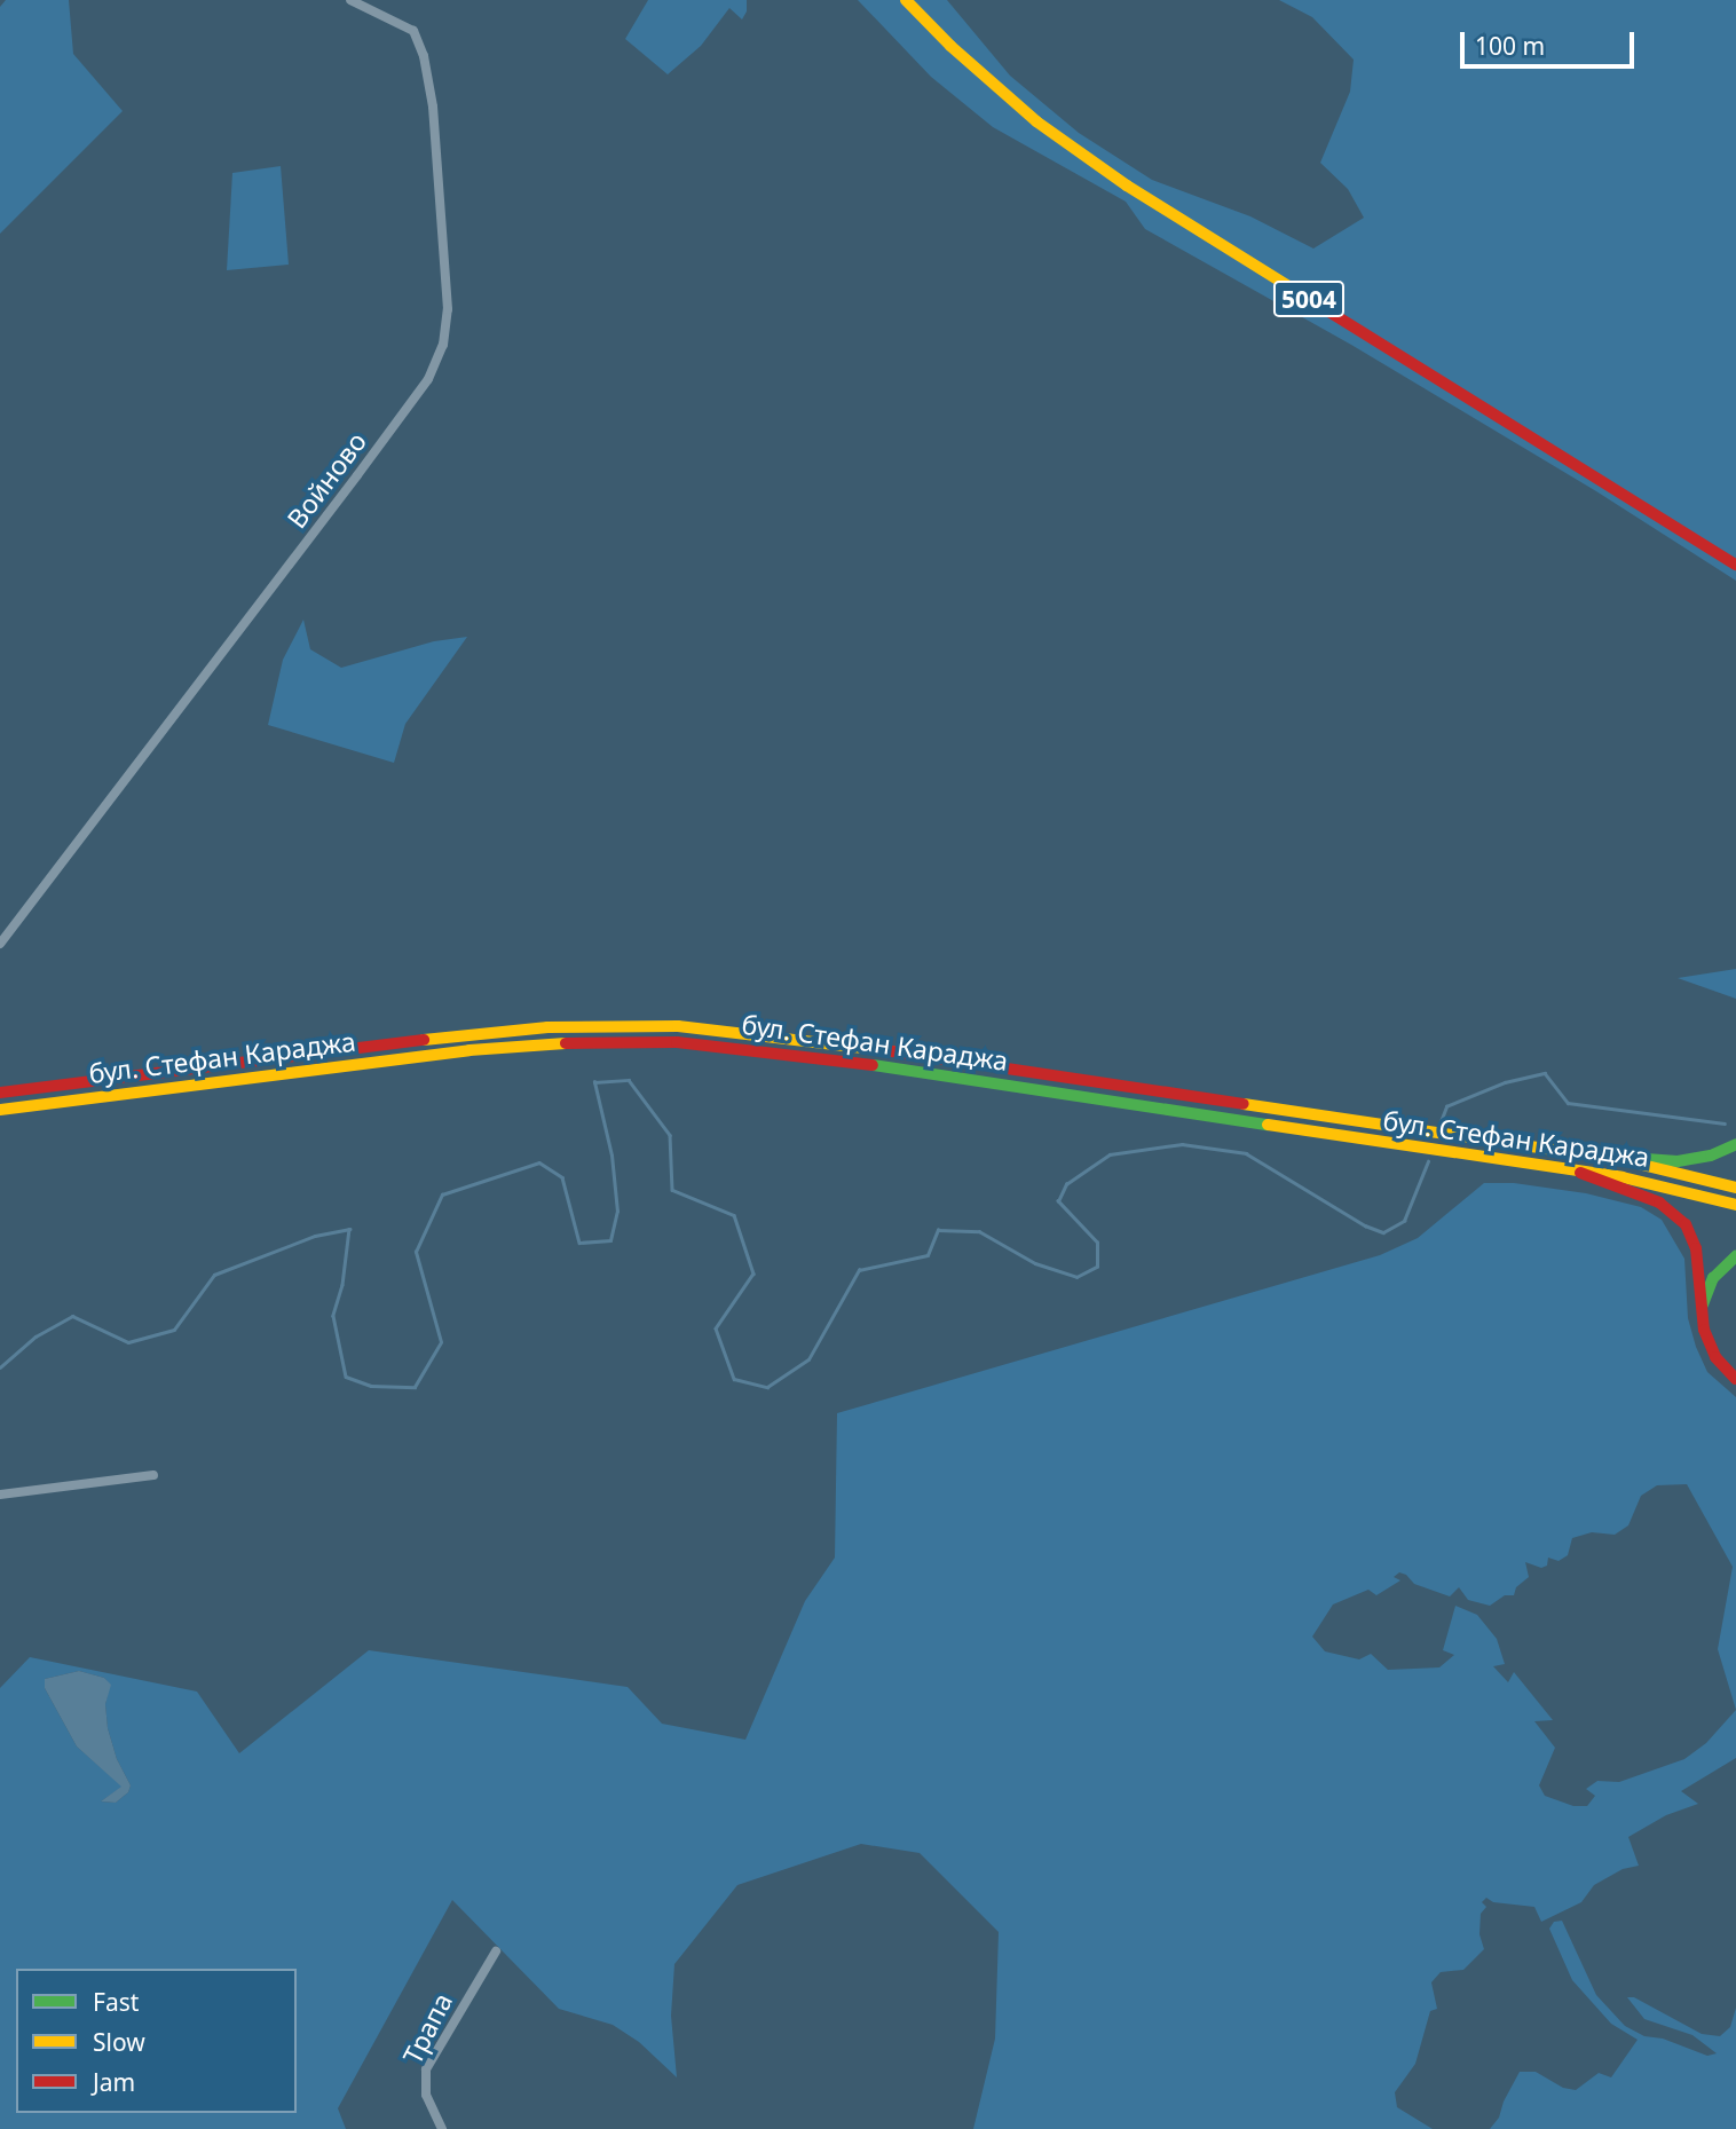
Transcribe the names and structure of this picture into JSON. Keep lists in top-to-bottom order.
{
  "streets": {
    "main road": ["5004", "бул. Стефан Караджа"],
    "street": ["Войново", "Трапа"]
  },
  "legend": ["Fast", "Slow", "Jam"],
  "scale_bar": "100 m"
}
